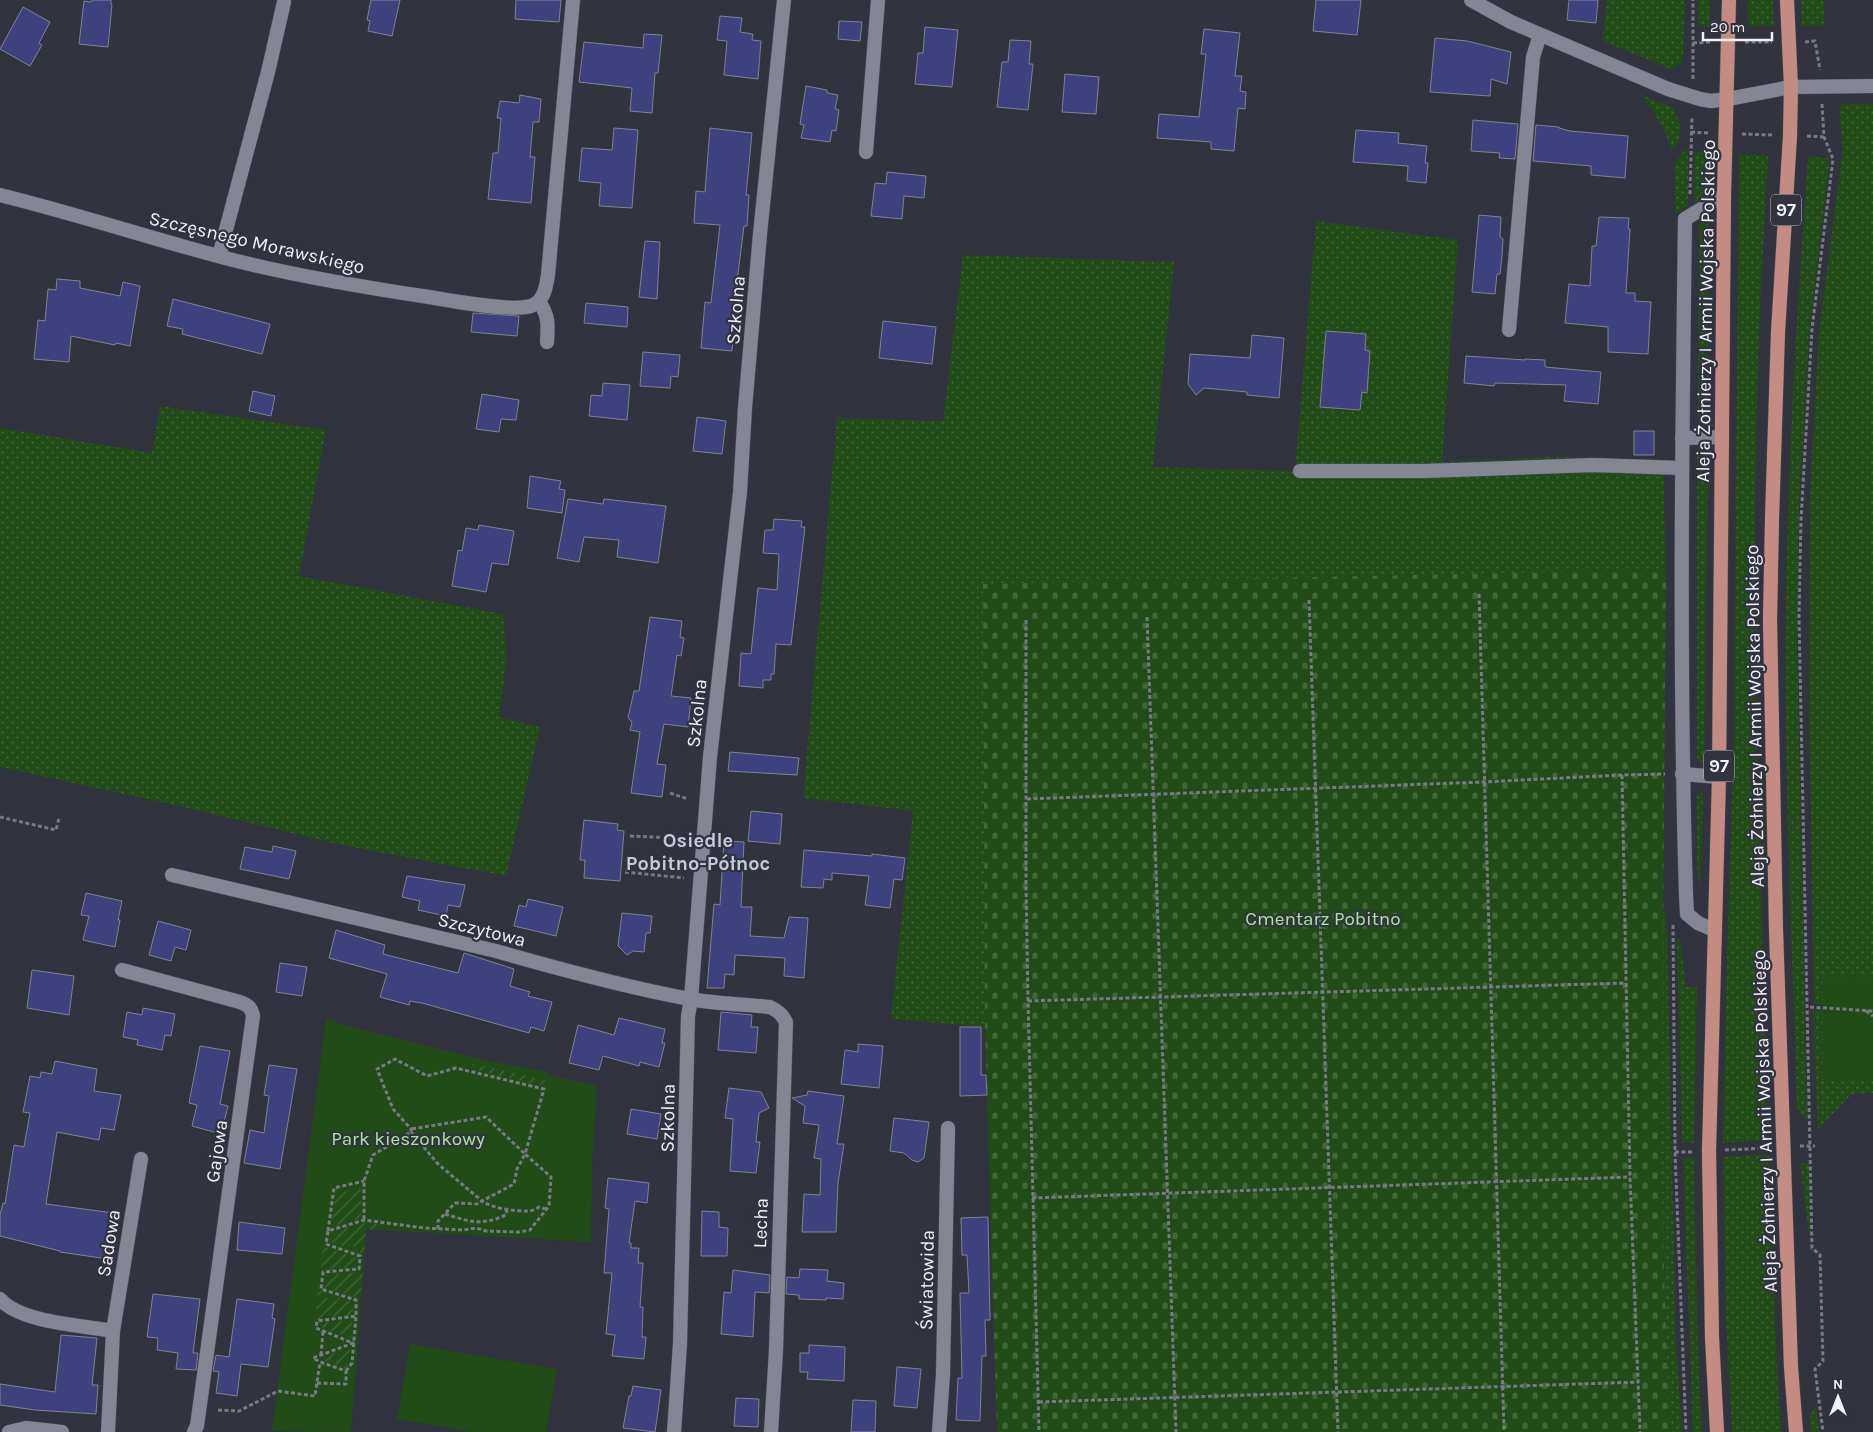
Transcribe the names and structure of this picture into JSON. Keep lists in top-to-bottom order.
{
  "streets": {
    "main road": ["97", "Aleja Żołnierzy I Armii Wojska Polskiego"],
    "street": [
      "Szczęsnego Morawskiego",
      "Szkolna",
      "Szczytowa",
      "Gajowa",
      "Lecha",
      "Sadowa",
      "Światowida"
    ]
  },
  "crossings": [
    ["Szkolna", "Szczytowa"],
    ["Szczytowa", "Lecha"]
  ],
  "districts": ["Osiedle Pobitno-Północ"],
  "parks": ["Cmentarz Pobitno", "Park kieszonkowy"],
  "scale_bar": "20 m",
  "north": "top"
}
